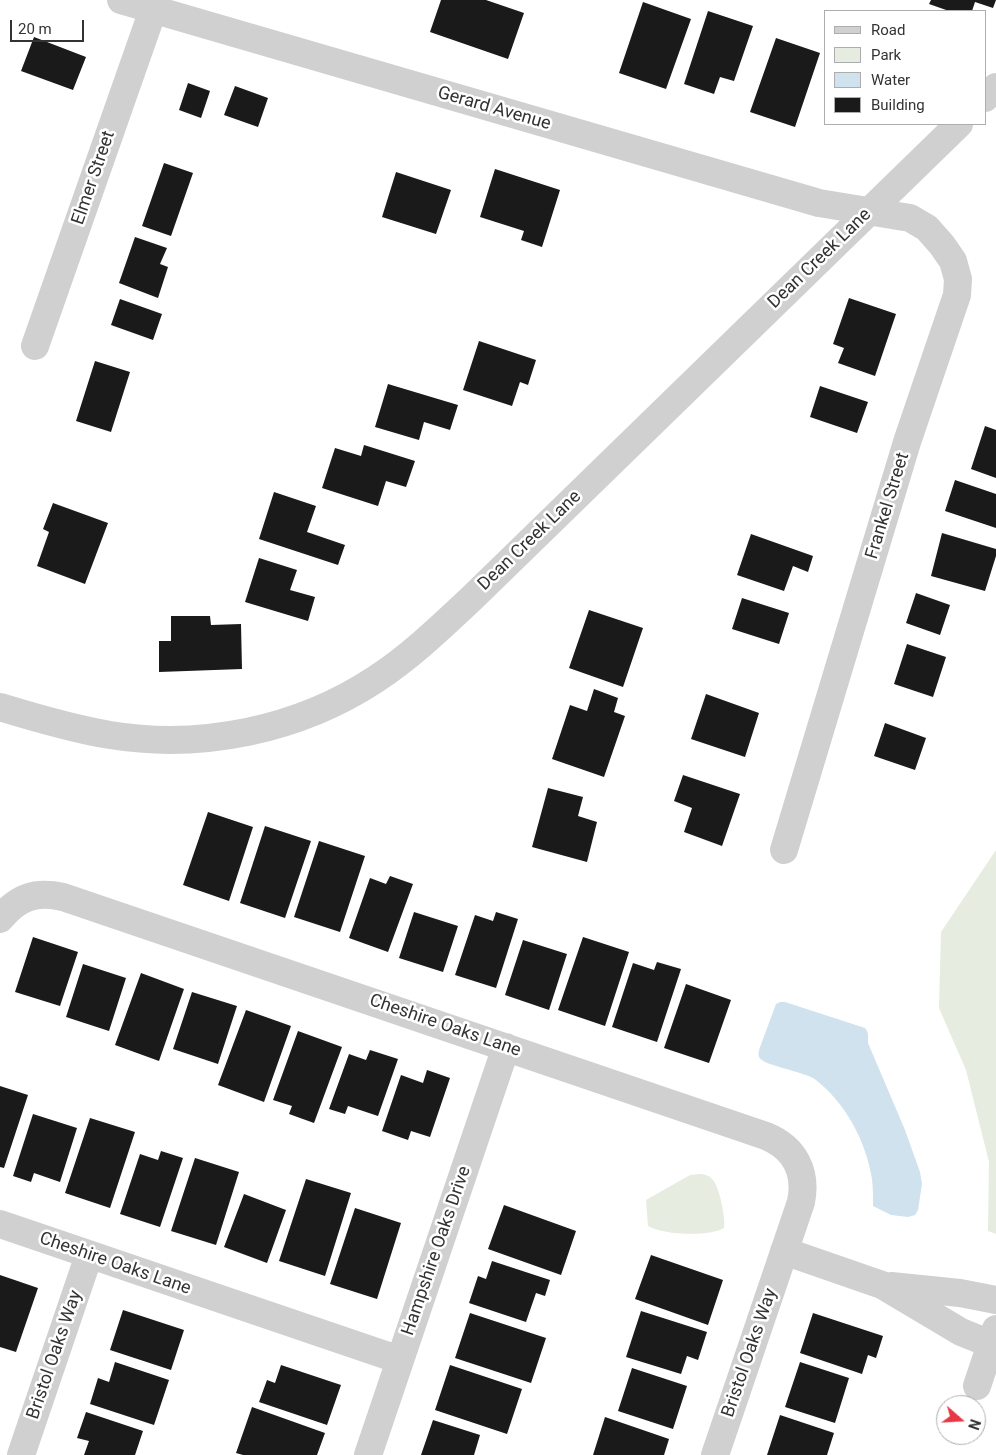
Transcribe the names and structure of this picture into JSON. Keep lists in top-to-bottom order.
{
  "streets": {
    "street": [
      "Gerard Avenue",
      "Elmer Street",
      "Dean Creek Lane",
      "Frankel Street",
      "Cheshire Oaks Lane",
      "Hampshire Oaks Drive",
      "Bristol Oaks Way"
    ]
  },
  "crossings": [
    ["Gerard Avenue", "Elmer Street"],
    ["Gerard Avenue", "Dean Creek Lane"],
    ["Gerard Avenue", "Frankel Street"],
    ["Dean Creek Lane", "Frankel Street"],
    ["Cheshire Oaks Lane", "Hampshire Oaks Drive"],
    ["Cheshire Oaks Lane", "Bristol Oaks Way"]
  ],
  "legend": [
    "Road",
    "Park",
    "Water",
    "Building"
  ],
  "scale_bar": "20 m",
  "north": "right"
}
